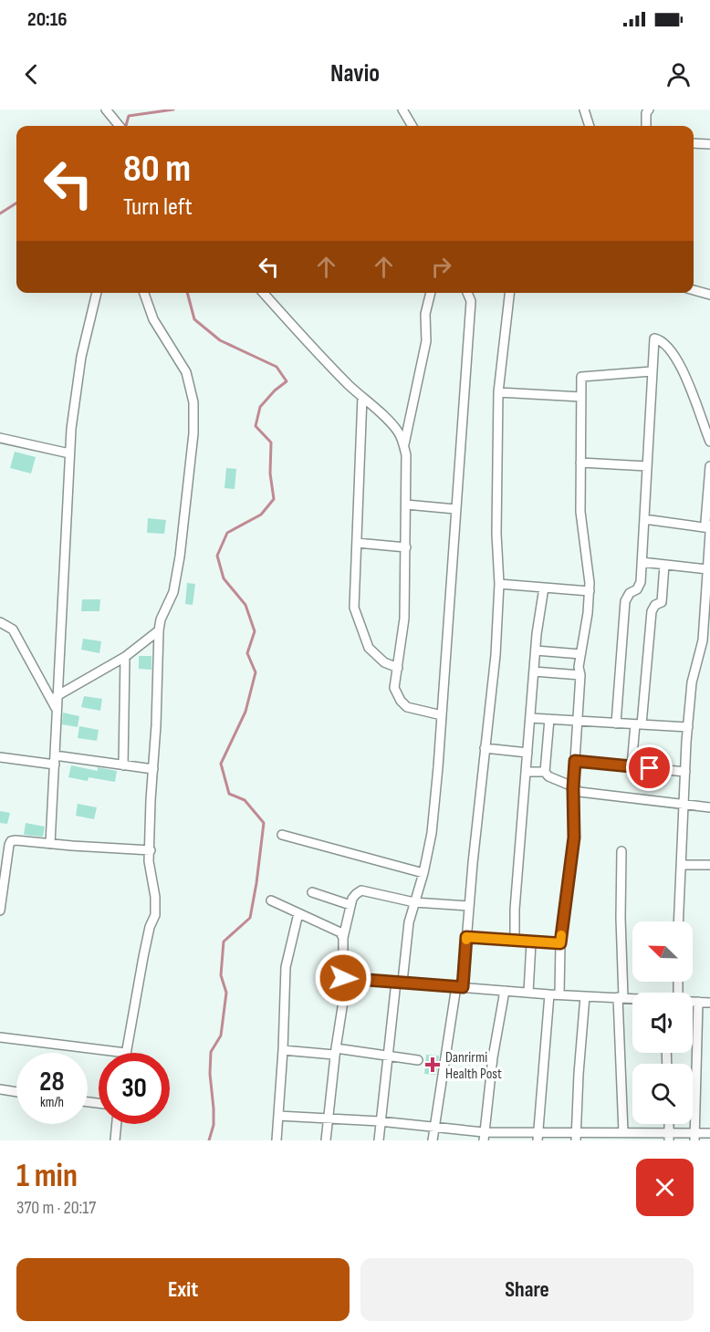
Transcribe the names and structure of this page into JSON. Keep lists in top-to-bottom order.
{
  "places": {
    "health": ["Danrirmi Health Post"]
  },
  "north": "top left",
  "page": {
    "status": "20:16",
    "header": "Navio",
    "turn": ["80 m", "Turn left"],
    "speed": "28 km/h",
    "limit": "30",
    "heading": ["1 min", "370 m · 20:17"],
    "buttons": ["Exit", "Share"]
  }
}
